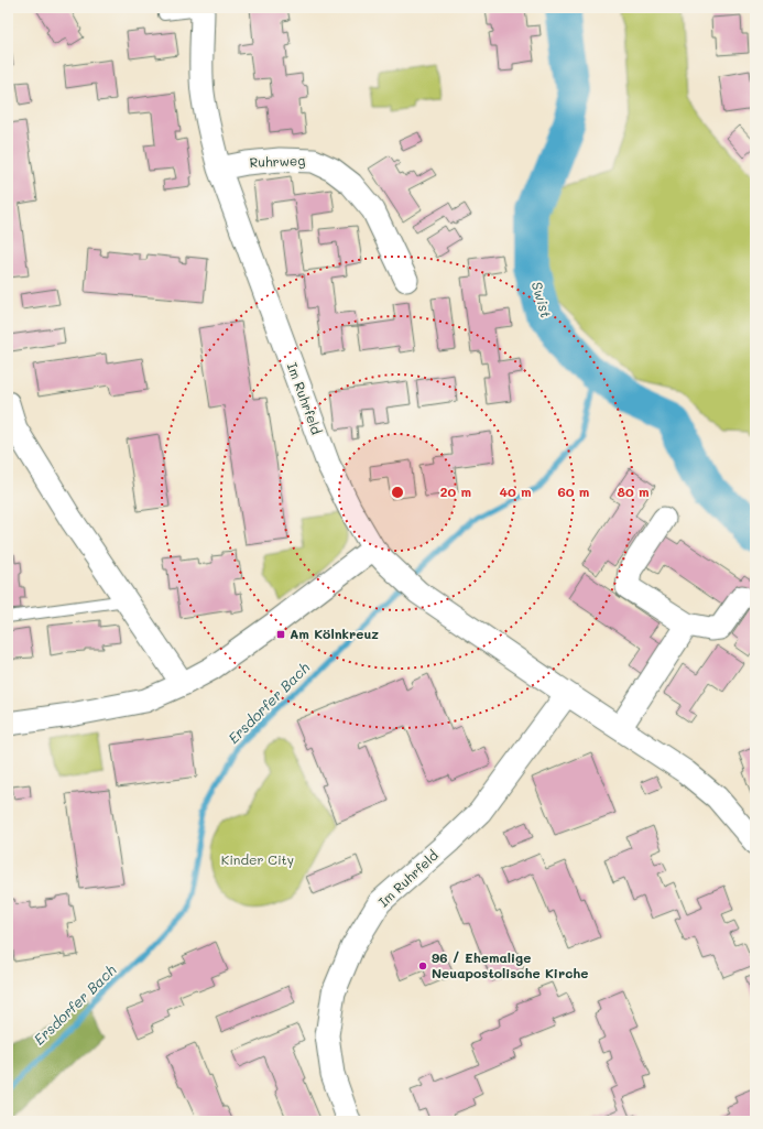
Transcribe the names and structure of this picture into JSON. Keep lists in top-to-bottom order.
{
  "streets": {
    "street": ["Ruhrweg", "Im Ruhrfeld"]
  },
  "crossings": [
    ["Ruhrweg", "Im Ruhrfeld"]
  ],
  "water": ["Swist", "Ersdorfer Bach"],
  "parks": ["Kinder City"],
  "places": {
    "transit": ["Am Kölnkreuz"],
    "other": ["96 / Ehemalige Neuapostolische Kirche"]
  },
  "rings": [
    "20 m",
    "40 m",
    "60 m",
    "80 m"
  ]
}
